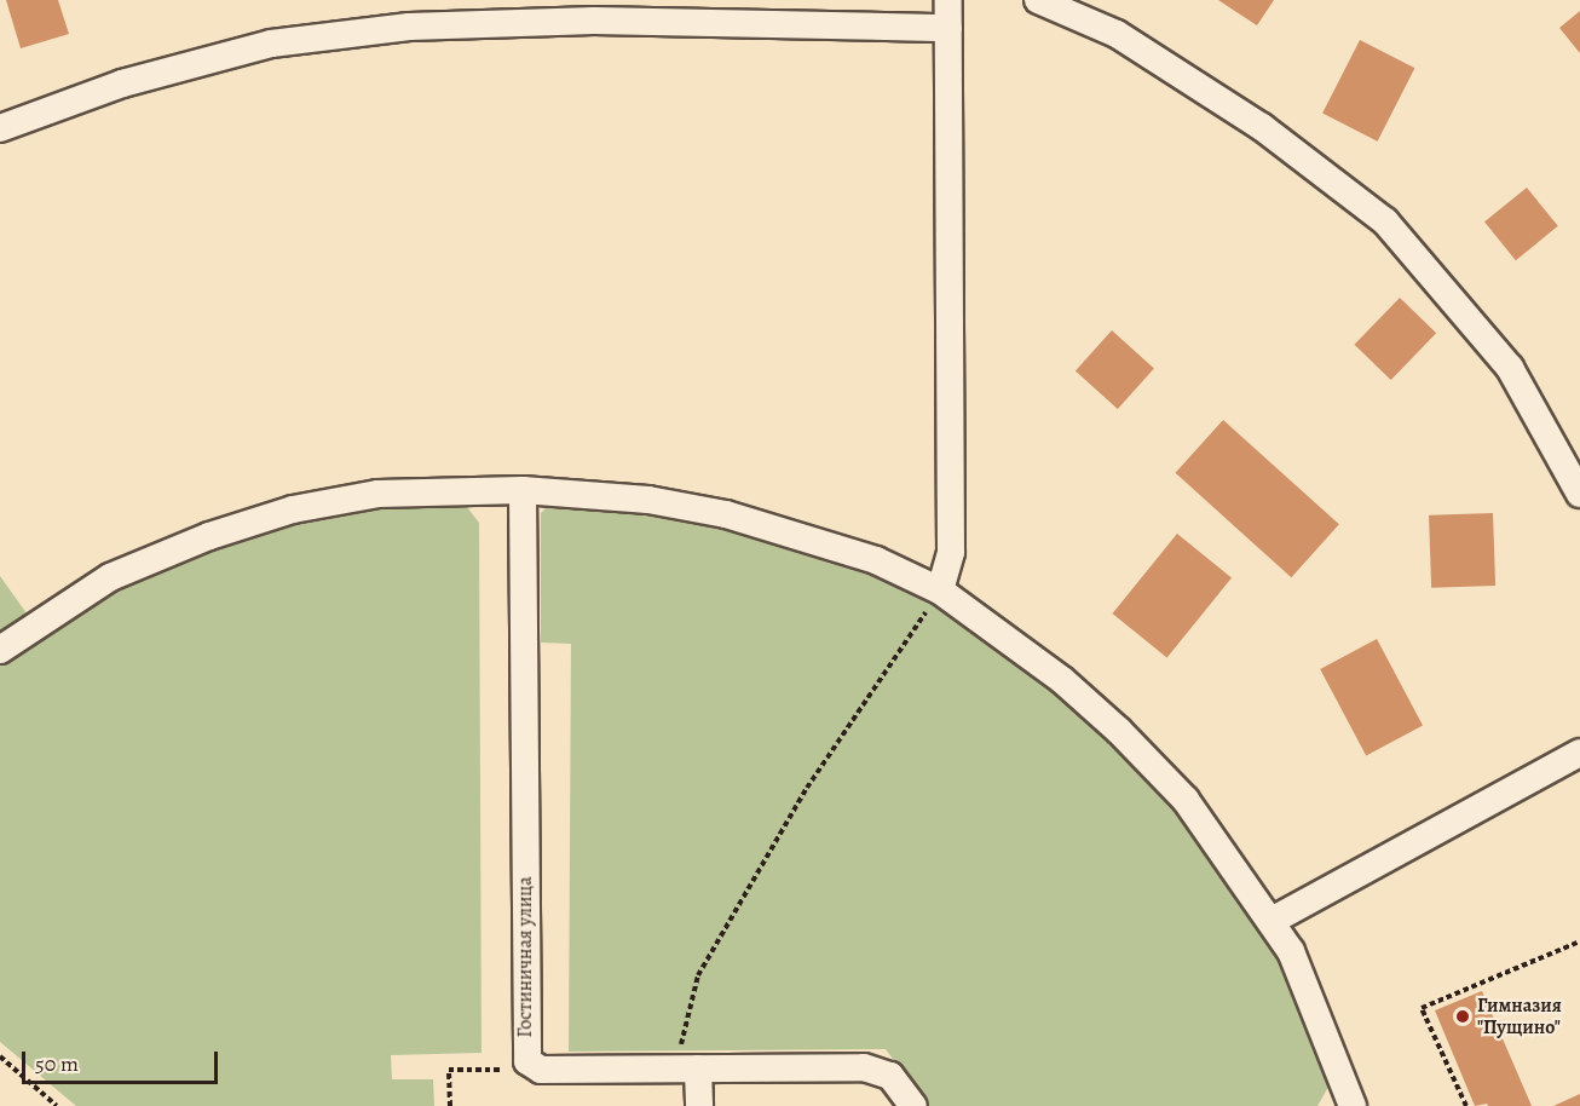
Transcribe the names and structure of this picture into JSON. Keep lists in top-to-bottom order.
{
  "streets": {
    "street": ["Гостиничная улица"]
  },
  "places": ["Гимназия \"Пущино\""],
  "scale_bar": "50 m"
}
